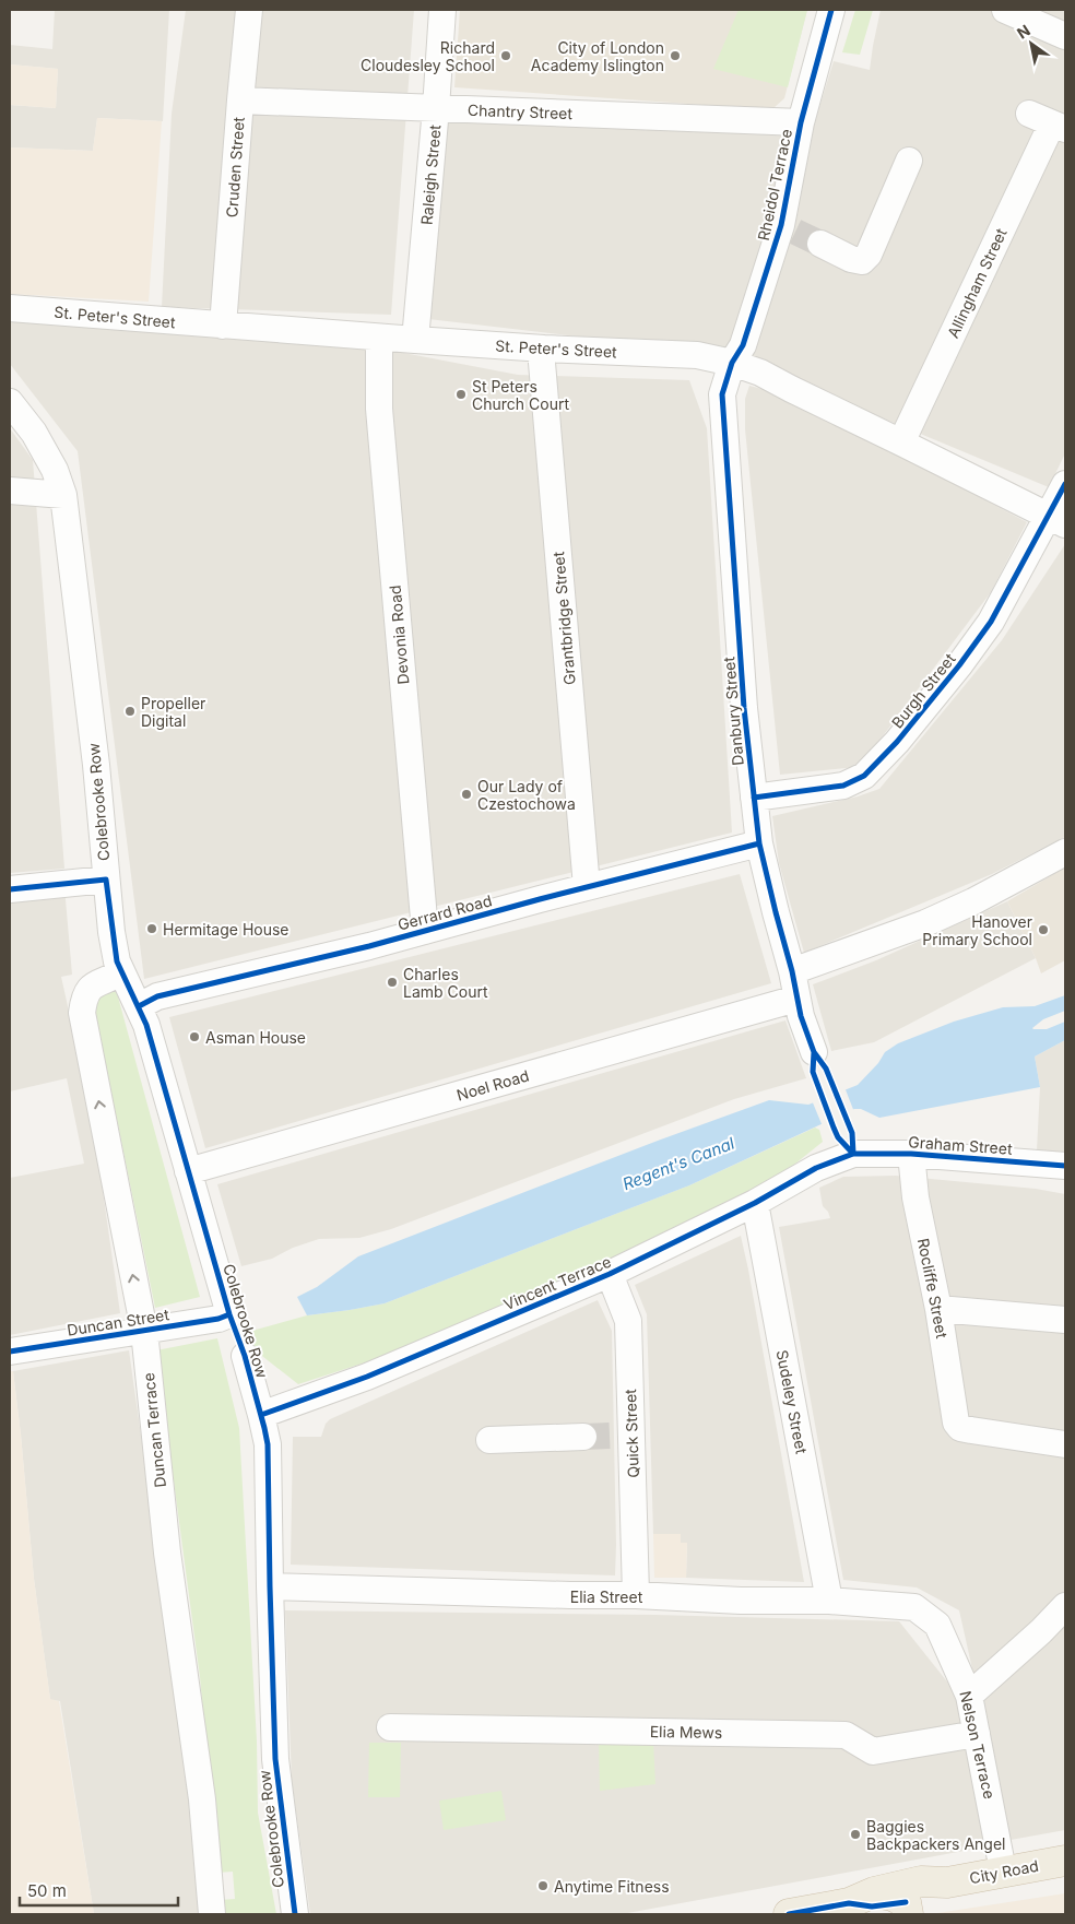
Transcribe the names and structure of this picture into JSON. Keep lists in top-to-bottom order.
{
  "streets": {
    "highway": ["City Road"],
    "street": [
      "Chantry Street",
      "Cruden Street",
      "Raleigh Street",
      "Rheidol Terrace",
      "Allingham Street",
      "St. Peter's Street",
      "Grantbridge Street",
      "Devonia Road",
      "Burgh Street",
      "Danbury Street",
      "Colebrooke Row",
      "Gerrard Road",
      "Noel Road",
      "Graham Street",
      "Vincent Terrace",
      "Rocliffe Street",
      "Duncan Street",
      "Sudeley Street",
      "Duncan Terrace",
      "Quick Street",
      "Elia Street",
      "Elia Mews",
      "Nelson Terrace"
    ]
  },
  "crossings": [
    ["Chantry Street", "Cruden Street"],
    ["Chantry Street", "Raleigh Street"],
    ["Chantry Street", "Rheidol Terrace"],
    ["Cruden Street", "St. Peter's Street"],
    ["Raleigh Street", "St. Peter's Street"],
    ["Rheidol Terrace", "St. Peter's Street"],
    ["Rheidol Terrace", "Danbury Street"],
    ["Allingham Street", "St. Peter's Street"],
    ["St. Peter's Street", "Grantbridge Street"],
    ["St. Peter's Street", "Devonia Road"],
    ["St. Peter's Street", "Burgh Street"],
    ["St. Peter's Street", "Danbury Street"],
    ["Grantbridge Street", "Gerrard Road"],
    ["Devonia Road", "Gerrard Road"],
    ["Burgh Street", "Danbury Street"],
    ["Danbury Street", "Gerrard Road"],
    ["Danbury Street", "Noel Road"],
    ["Colebrooke Row", "Gerrard Road"],
    ["Colebrooke Row", "Noel Road"],
    ["Colebrooke Row", "Vincent Terrace"],
    ["Colebrooke Row", "Duncan Street"],
    ["Colebrooke Row", "Duncan Terrace"],
    ["Colebrooke Row", "Elia Street"],
    ["Graham Street", "Vincent Terrace"],
    ["Graham Street", "Rocliffe Street"],
    ["Vincent Terrace", "Sudeley Street"],
    ["Vincent Terrace", "Quick Street"],
    ["Duncan Street", "Duncan Terrace"],
    ["Sudeley Street", "Elia Street"],
    ["Quick Street", "Elia Street"],
    ["Elia Street", "Nelson Terrace"],
    ["Elia Mews", "Nelson Terrace"],
    ["Nelson Terrace", "City Road"]
  ],
  "one_way": ["Duncan Terrace"],
  "water": ["Regent's Canal"],
  "places": [
    "Richard Cloudesley School",
    "City of London Academy Islington",
    "St Peters Church Court",
    "Propeller Digital",
    "Our Lady of Czestochowa",
    "Hermitage House",
    "Hanover Primary School",
    "Charles Lamb Court",
    "Asman House",
    "Baggies Backpackers Angel",
    "Anytime Fitness"
  ],
  "scale_bar": "50 m",
  "north": "top left"
}
